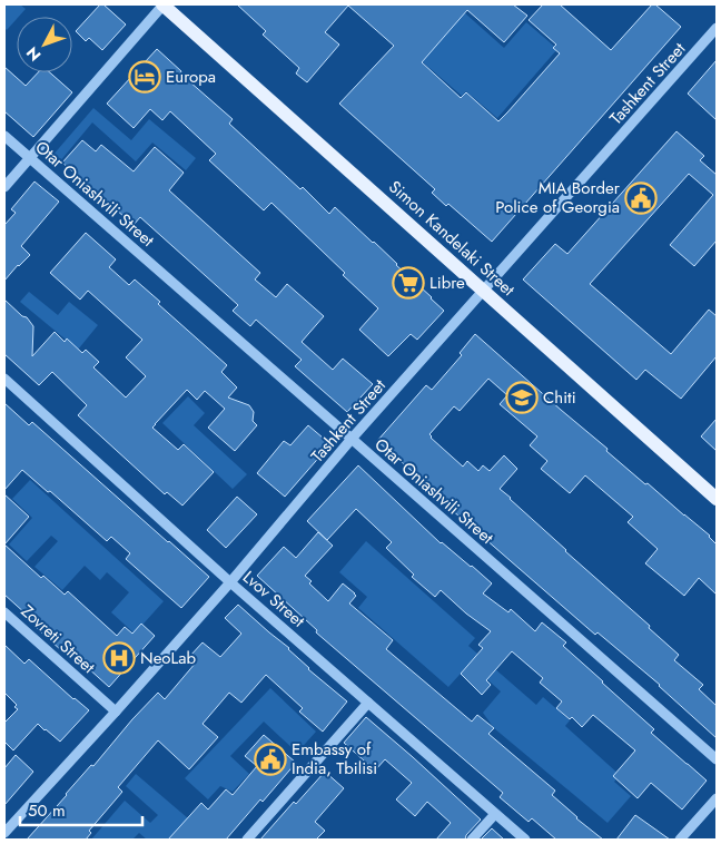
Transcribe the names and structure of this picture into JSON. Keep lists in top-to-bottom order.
{
  "streets": {
    "main road": ["Simon Kandelaki Street"],
    "street": [
      "Tashkent Street",
      "Otar Oniashvili Street",
      "Lvov Street",
      "Zovreti Street"
    ]
  },
  "crossings": [
    ["Tashkent Street", "Otar Oniashvili Street"],
    ["Tashkent Street", "Simon Kandelaki Street"],
    ["Tashkent Street", "Lvov Street"],
    ["Tashkent Street", "Zovreti Street"]
  ],
  "places": {
    "hotel": ["Europa"],
    "public building": ["MIA Border Police of Georgia", "Embassy of India, Tbilisi"],
    "supermarket": ["Libre"],
    "school or university": ["Chiti"],
    "hospital": ["NeoLab"]
  },
  "scale_bar": "50 m",
  "north": "bottom left"
}
